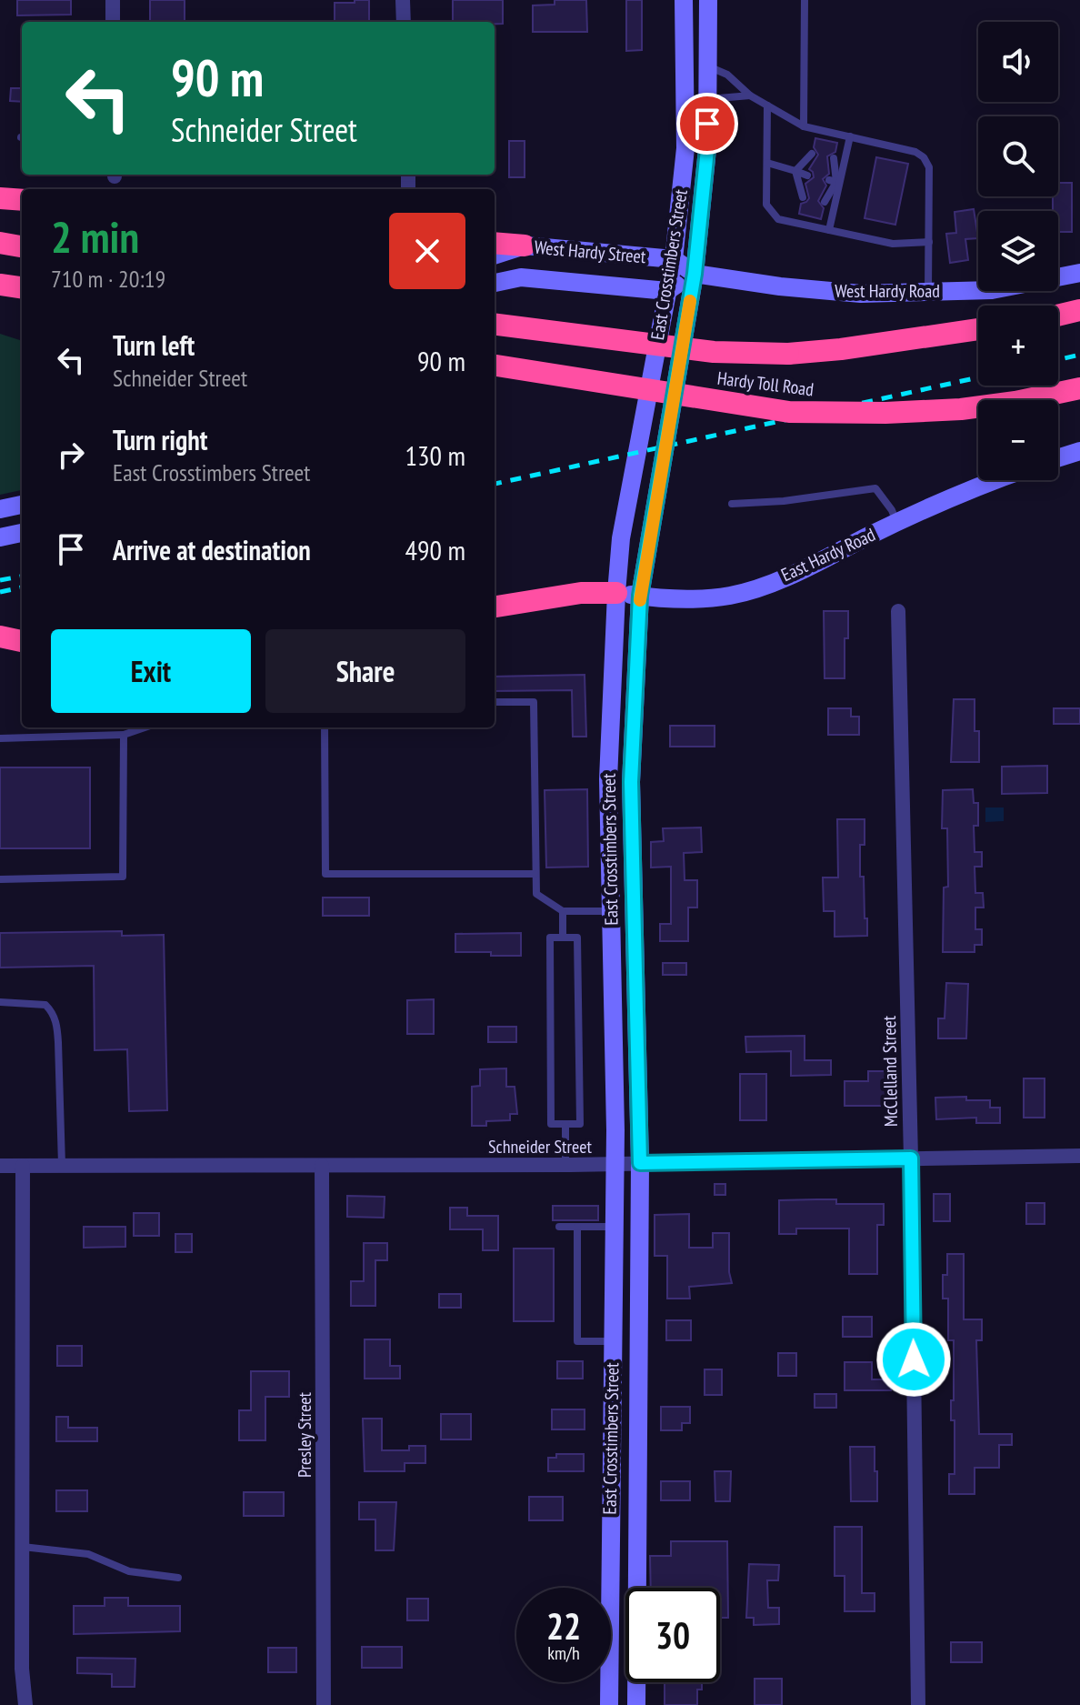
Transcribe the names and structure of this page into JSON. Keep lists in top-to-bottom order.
{
  "streets": {
    "highway": ["Hardy Toll Road"],
    "main road": [
      "West Hardy Street",
      "East Crosstimbers Street",
      "West Hardy Road",
      "East Hardy Road"
    ],
    "street": ["McClelland Street", "Schneider Street", "Presley Street"]
  },
  "crossings": [
    ["West Hardy Street", "East Crosstimbers Street"],
    ["West Hardy Street", "West Hardy Road"],
    ["East Crosstimbers Street", "West Hardy Road"],
    ["East Crosstimbers Street", "East Hardy Road"],
    ["East Crosstimbers Street", "Schneider Street"],
    ["McClelland Street", "Schneider Street"],
    ["Schneider Street", "Presley Street"]
  ],
  "page": {
    "map_buttons": ["+", "−"],
    "turn": ["90 m", "Schneider Street"],
    "heading": ["2 min", "710 m · 20:19"],
    "list": [
      {
        "name": "Turn left",
        "note": "Schneider Street",
        "value": "90 m"
      },
      {
        "name": "Turn right",
        "note": "East Crosstimbers Street",
        "value": "130 m"
      },
      {
        "name": "Arrive at destination",
        "value": "490 m"
      }
    ],
    "buttons": ["Exit", "Share"],
    "speed": "22 km/h",
    "limit": "30"
  }
}
